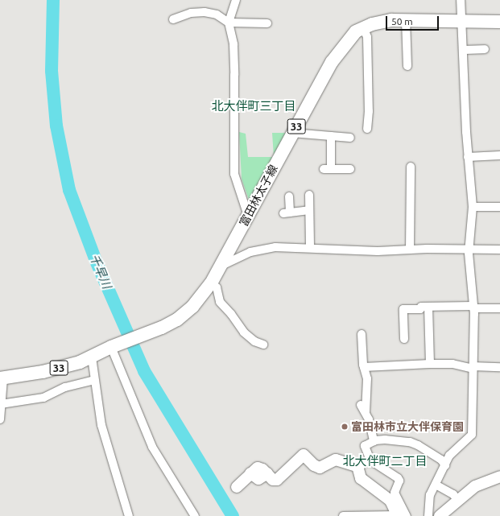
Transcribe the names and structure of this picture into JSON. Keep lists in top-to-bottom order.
{
  "streets": {
    "main road": ["33", "富田林太子線"]
  },
  "districts": ["北大伴町三丁目", "北大伴町二丁目"],
  "water": ["千早川"],
  "places": ["富田林市立大伴保育園"],
  "scale_bar": "50 m"
}
